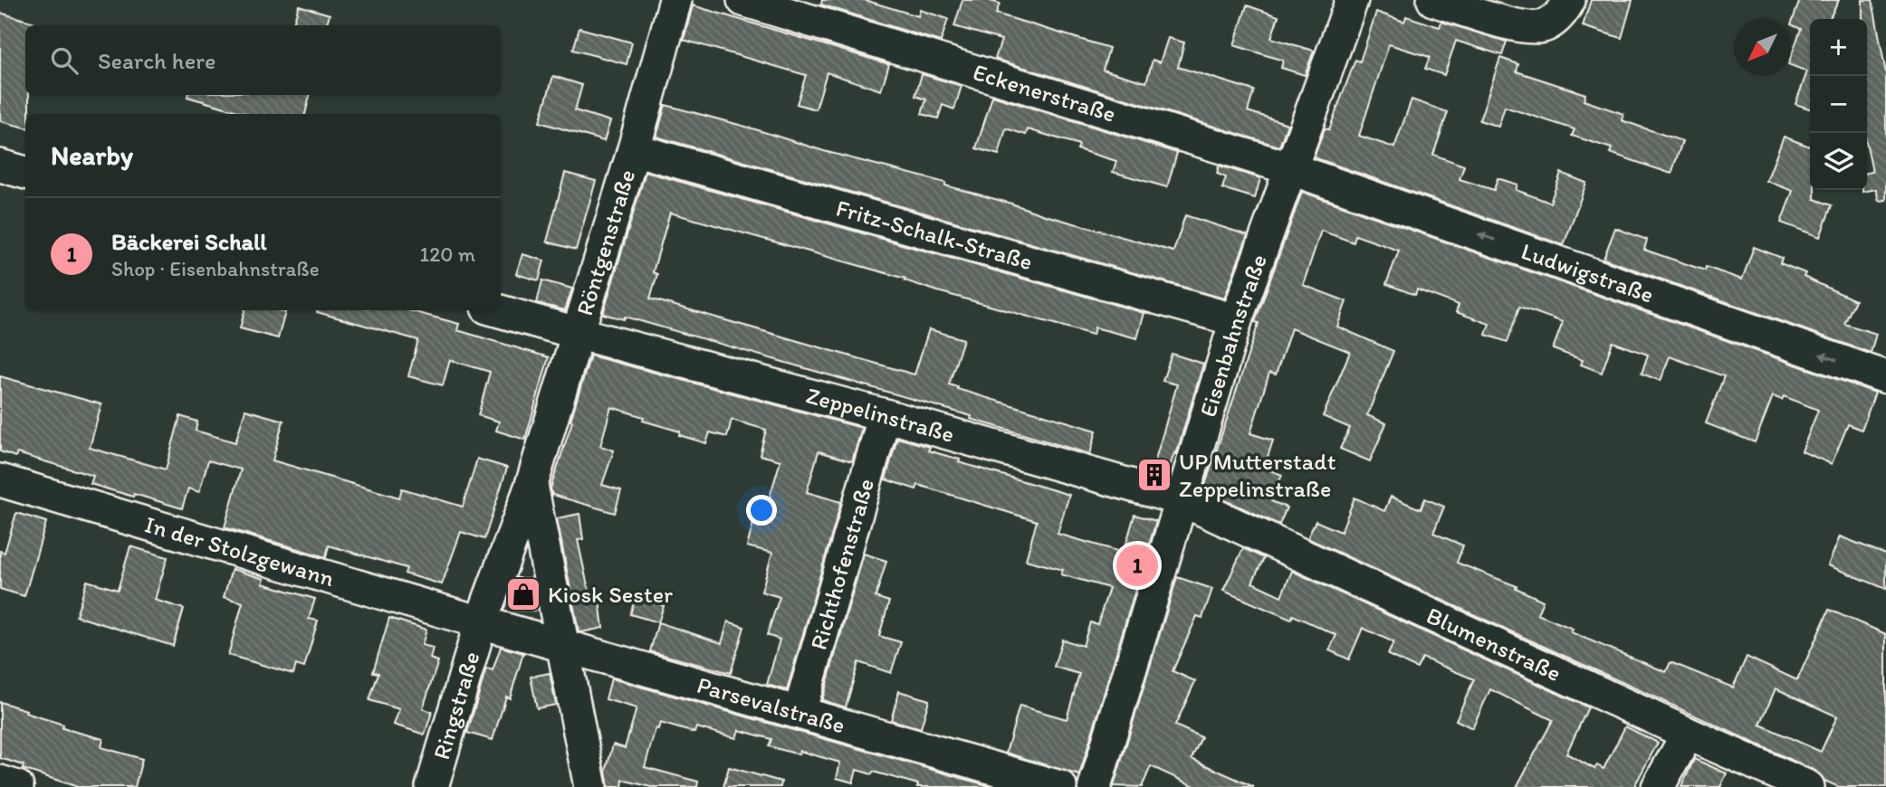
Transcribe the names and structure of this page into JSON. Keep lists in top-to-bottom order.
{
  "streets": {
    "street": [
      "Eckenerstraße",
      "Fritz-Schalk-Straße",
      "Röntgenstraße",
      "Ludwigstraße",
      "Eisenbahnstraße",
      "Zeppelinstraße",
      "In der Stolzgewann",
      "Richthofenstraße",
      "Blumenstraße",
      "Ringstraße",
      "Parsevalstraße"
    ]
  },
  "crossings": [
    ["Eckenerstraße", "Ludwigstraße"],
    ["Eckenerstraße", "Eisenbahnstraße"],
    ["Fritz-Schalk-Straße", "Röntgenstraße"],
    ["Fritz-Schalk-Straße", "Eisenbahnstraße"],
    ["Röntgenstraße", "Zeppelinstraße"],
    ["Röntgenstraße", "In der Stolzgewann"],
    ["Röntgenstraße", "Ringstraße"],
    ["Röntgenstraße", "Parsevalstraße"],
    ["Ludwigstraße", "Eisenbahnstraße"],
    ["Eisenbahnstraße", "Zeppelinstraße"],
    ["Eisenbahnstraße", "Blumenstraße"],
    ["Zeppelinstraße", "Richthofenstraße"],
    ["Zeppelinstraße", "Blumenstraße"],
    ["In der Stolzgewann", "Ringstraße"],
    ["In der Stolzgewann", "Parsevalstraße"],
    ["Richthofenstraße", "Parsevalstraße"],
    ["Ringstraße", "Parsevalstraße"]
  ],
  "one_way": ["Ludwigstraße"],
  "places": {
    "building": ["UP Mutterstadt Zeppelinstraße"],
    "shop": ["Kiosk Sester"]
  },
  "north": "bottom left",
  "page": {
    "map_buttons": ["+", "−"],
    "search": "Search here",
    "heading": "Nearby",
    "list": [
      {
        "mark": "1",
        "name": "Bäckerei Schall",
        "note": "Shop · Eisenbahnstraße",
        "value": "120 m"
      }
    ],
    "pins": "1"
  }
}
